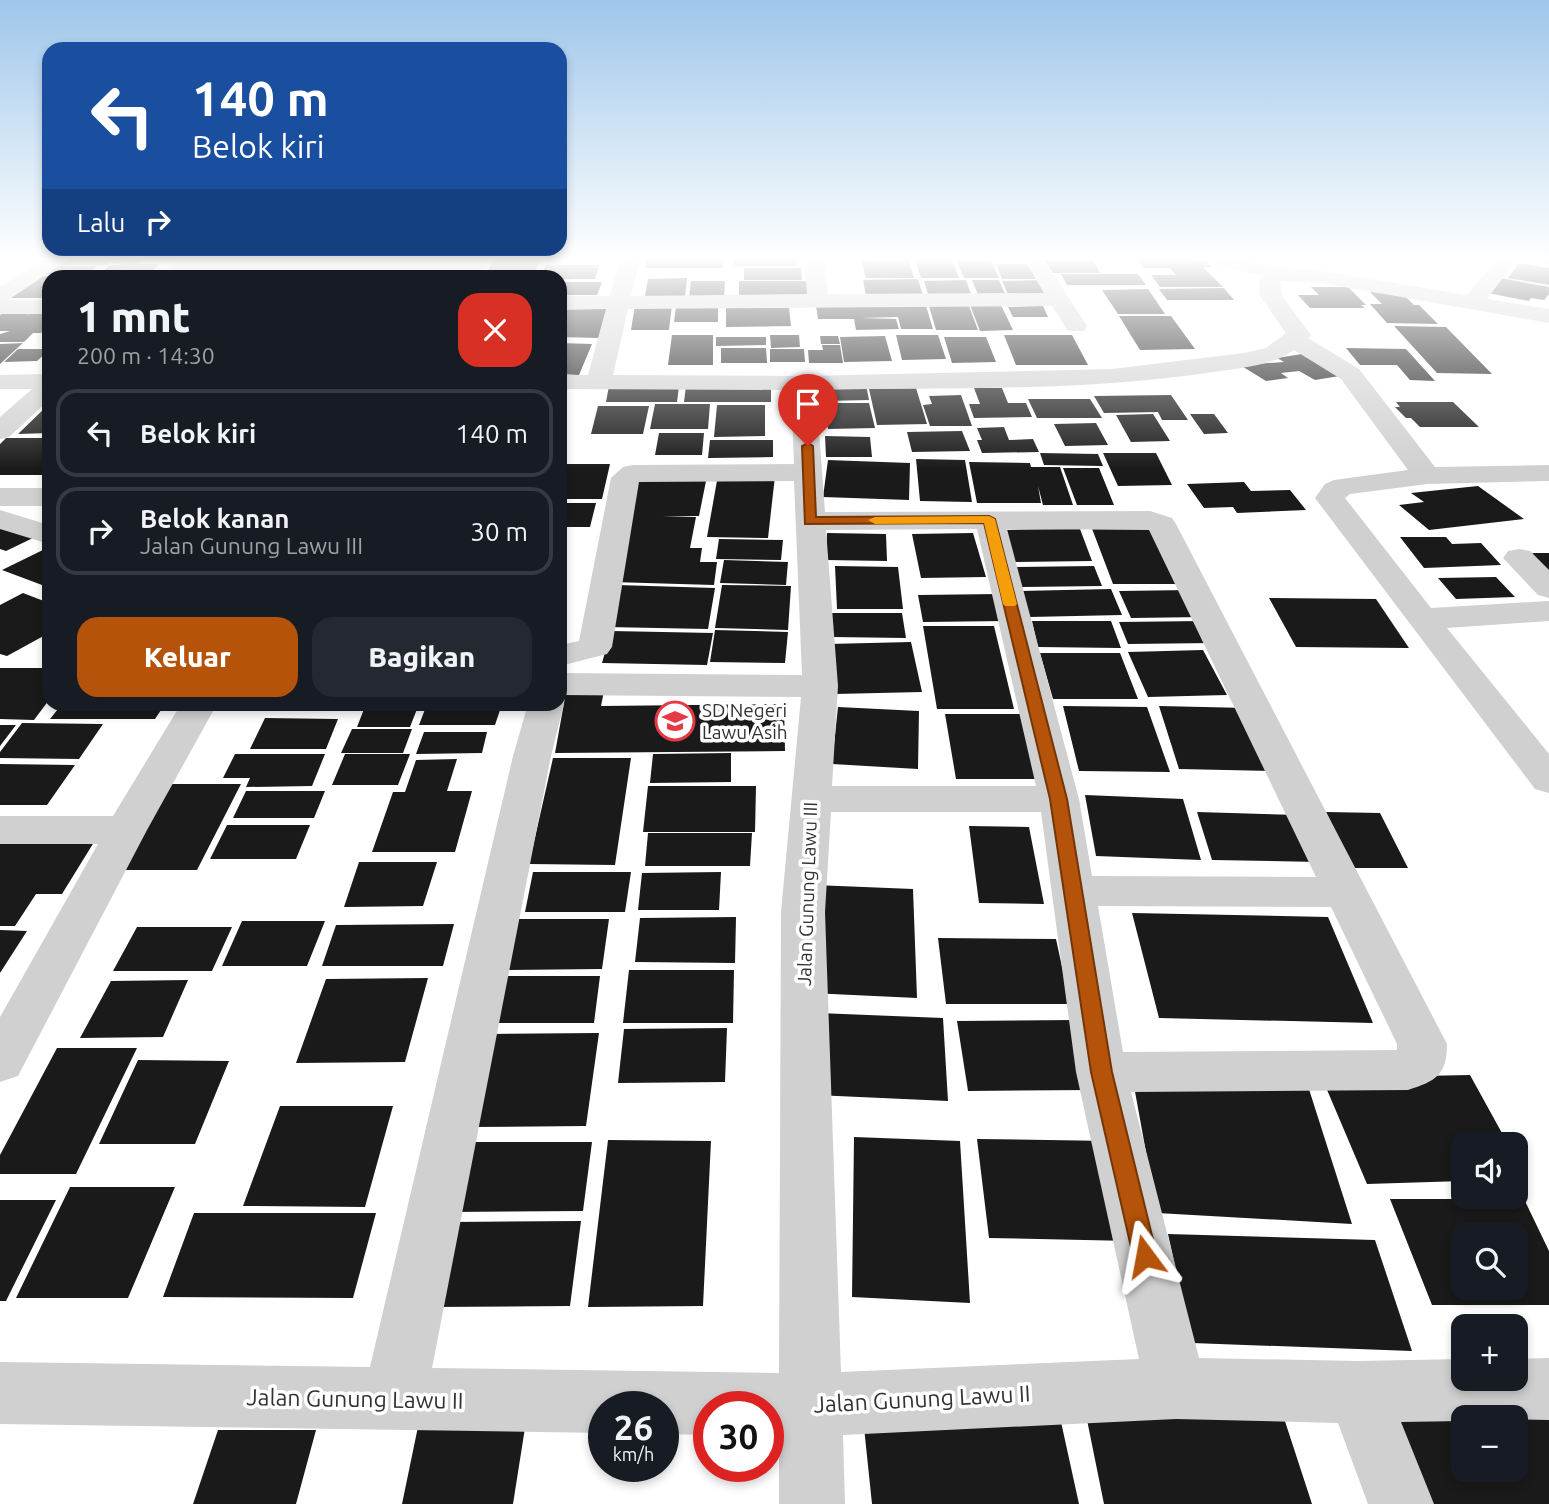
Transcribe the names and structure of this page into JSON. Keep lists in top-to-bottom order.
{
  "streets": {
    "street": ["Jalan Gunung Lawu III", "Jalan Gunung Lawu II"]
  },
  "crossings": [
    ["Jalan Gunung Lawu III", "Jalan Gunung Lawu II"]
  ],
  "places": {
    "school or university": ["SD Negeri Lawu Asih"]
  },
  "page": {
    "turn": ["140 m", "Belok kiri"],
    "then": "Lalu",
    "heading": ["1 mnt", "200 m · 14:30"],
    "list": [
      {
        "name": "Belok kiri",
        "value": "140 m"
      },
      {
        "name": "Belok kanan",
        "note": "Jalan Gunung Lawu III",
        "value": "30 m"
      }
    ],
    "buttons": ["Keluar", "Bagikan"],
    "map_buttons": ["+", "−"],
    "speed": "26 km/h",
    "limit": "30"
  }
}
